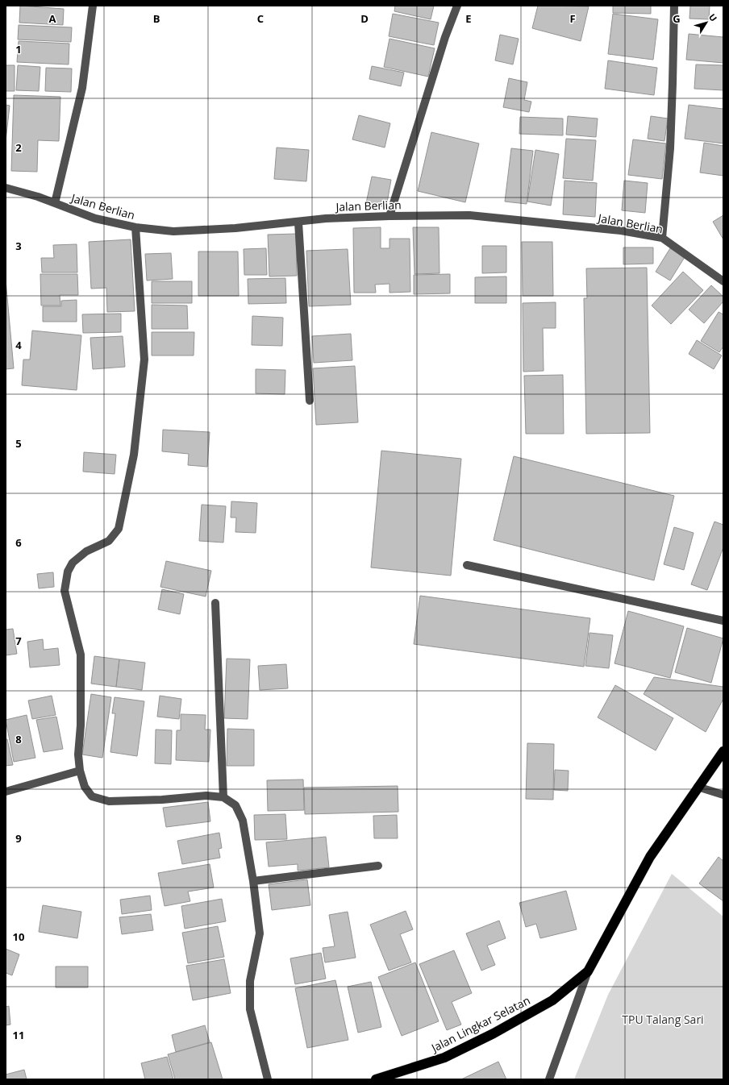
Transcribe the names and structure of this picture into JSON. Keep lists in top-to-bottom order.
{
  "streets": {
    "highway": ["Jalan Lingkar Selatan"],
    "street": ["Jalan Berlian"]
  },
  "parks": ["TPU Talang Sari"],
  "north": "top right",
  "grid": {
    "columns": [
      "A",
      "B",
      "C",
      "D",
      "E",
      "F",
      "G"
    ],
    "rows": [
      "1",
      "2",
      "3",
      "4",
      "5",
      "6",
      "7",
      "8",
      "9",
      "10",
      "11"
    ]
  }
}
